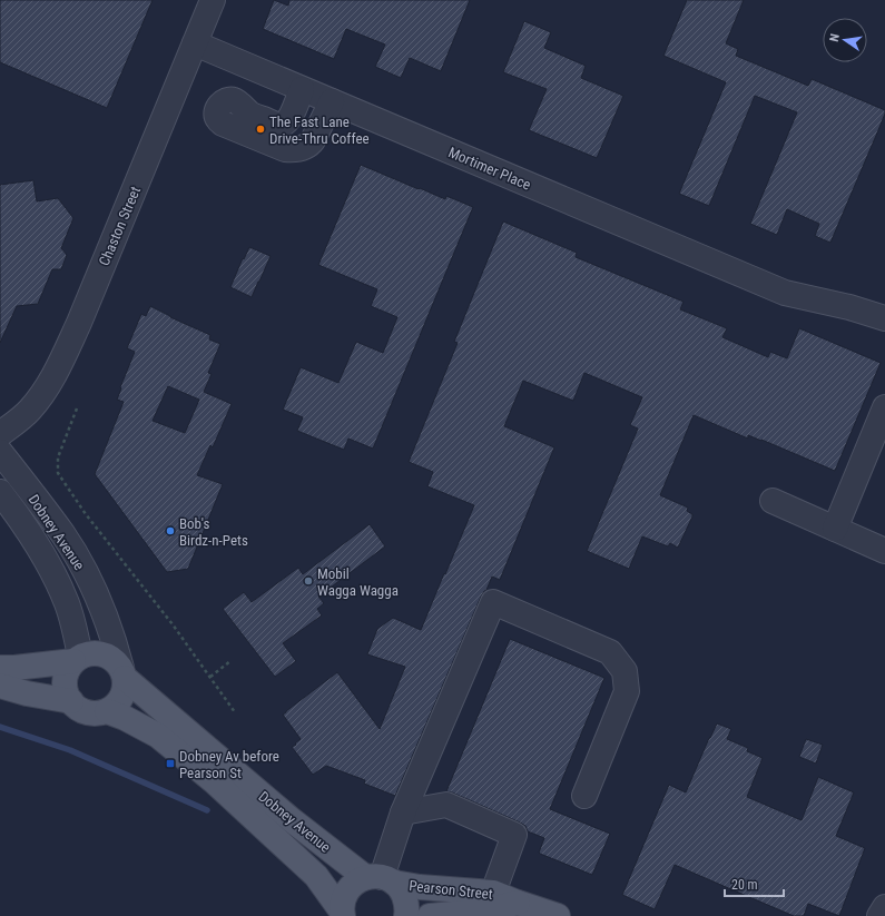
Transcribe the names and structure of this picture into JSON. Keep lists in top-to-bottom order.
{
  "streets": {
    "main road": ["Dobney Avenue", "Pearson Street"],
    "street": ["Mortimer Place", "Chaston Street"]
  },
  "crossings": [
    ["Mortimer Place", "Chaston Street"],
    ["Dobney Avenue", "Pearson Street"]
  ],
  "places": {
    "other": ["The Fast Lane Drive-Thru Coffee", "Bob's Birdz-n-Pets", "Mobil Wagga Wagga"],
    "transit": ["Dobney Av before Pearson St"]
  },
  "scale_bar": "20 m",
  "north": "left"
}
